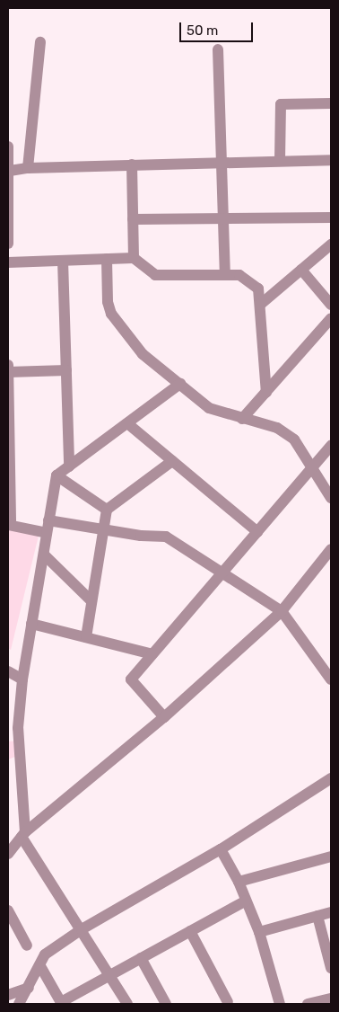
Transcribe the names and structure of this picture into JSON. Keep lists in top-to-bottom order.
{
  "scale_bar": "50 m"
}
